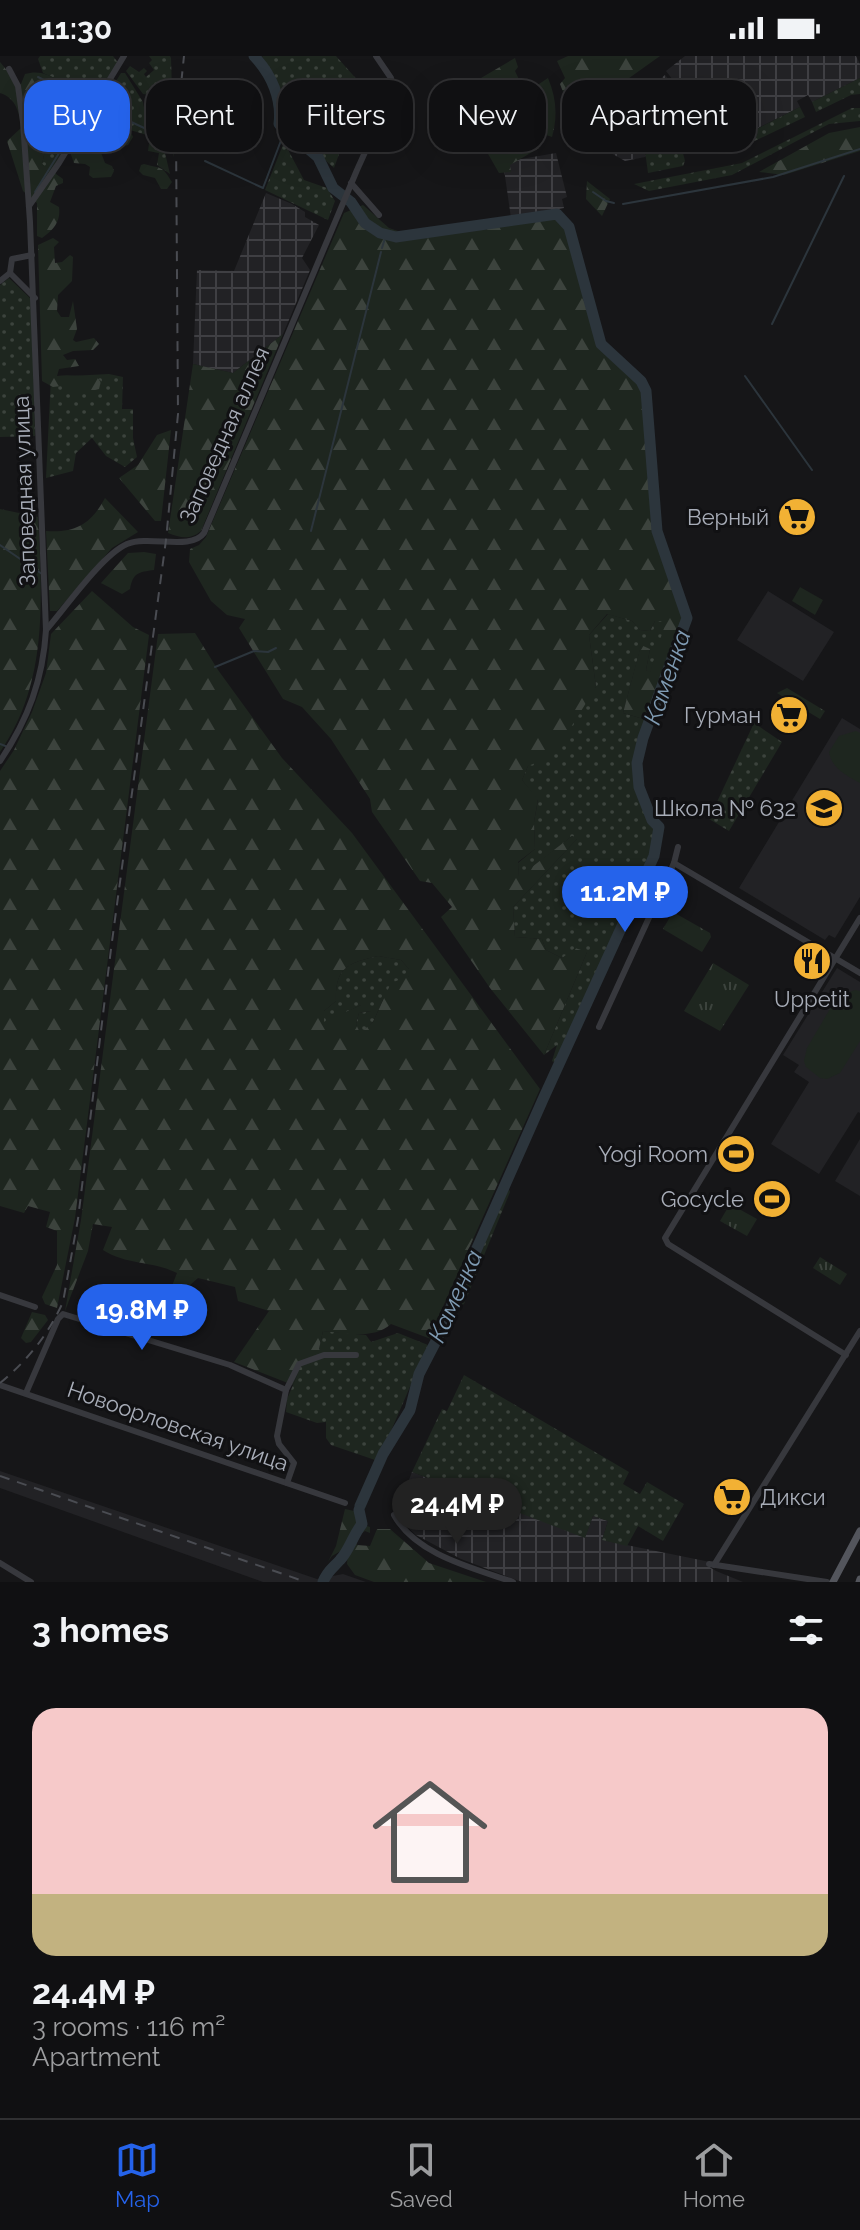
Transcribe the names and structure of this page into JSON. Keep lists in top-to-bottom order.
{
  "streets": {
    "street": ["Заповедная аллея", "Заповедная улица", "Новоорловская улица"]
  },
  "crossings": [
    ["Заповедная аллея", "Заповедная улица"]
  ],
  "water": ["Каменка"],
  "places": {
    "supermarket": ["Верный", "Гурман", "Дикси"],
    "school or university": ["Школа № 632"],
    "restaurant": ["Uppetit"],
    "sports": ["Yogi Room", "Gocycle"]
  },
  "page": {
    "status": "11:30",
    "chip": [
      "Buy",
      "Rent",
      "Filters",
      "New",
      "Apartment"
    ],
    "price": ["11.2M ₽", "19.8M ₽", "24.4M ₽"],
    "heading": "3 homes",
    "list": [
      {
        "name": "24.4M ₽",
        "note": "3 rooms · 116 m² · Apartment"
      }
    ],
    "tabs": ["Map", "Saved", "Home"]
  }
}
